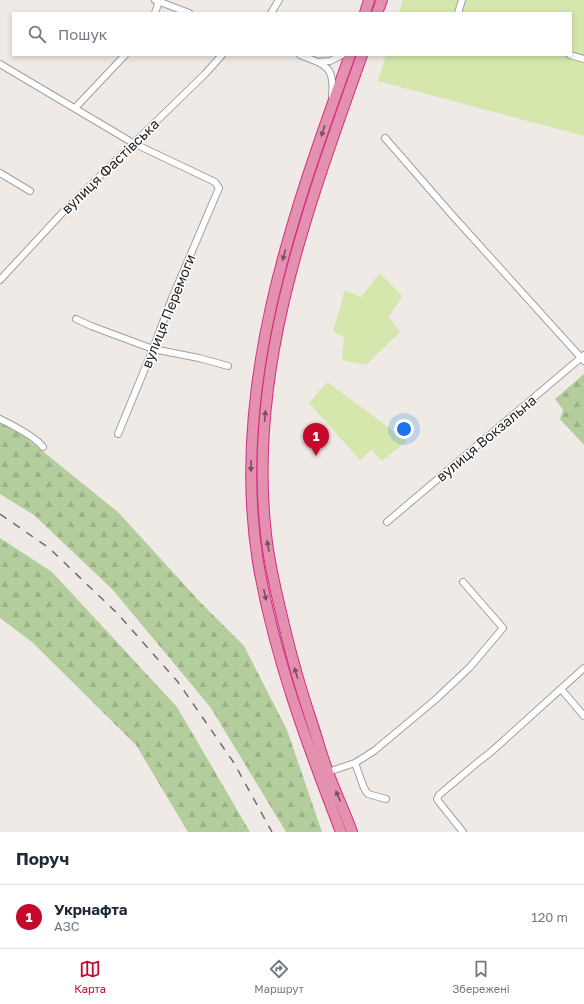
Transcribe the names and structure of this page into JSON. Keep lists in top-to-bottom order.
{
  "streets": {
    "street": ["вулиця Фастівська", "вулиця Перемоги", "вулиця Вокзальна"]
  },
  "crossings": [
    ["вулиця Фастівська", "вулиця Перемоги"]
  ],
  "page": {
    "search": "Пошук",
    "pins": "1",
    "heading": "Поруч",
    "list": [
      {
        "mark": "1",
        "name": "Укрнафта",
        "note": "АЗС",
        "value": "120 m"
      }
    ],
    "nav": ["Карта", "Маршрут", "Збережені"]
  }
}
